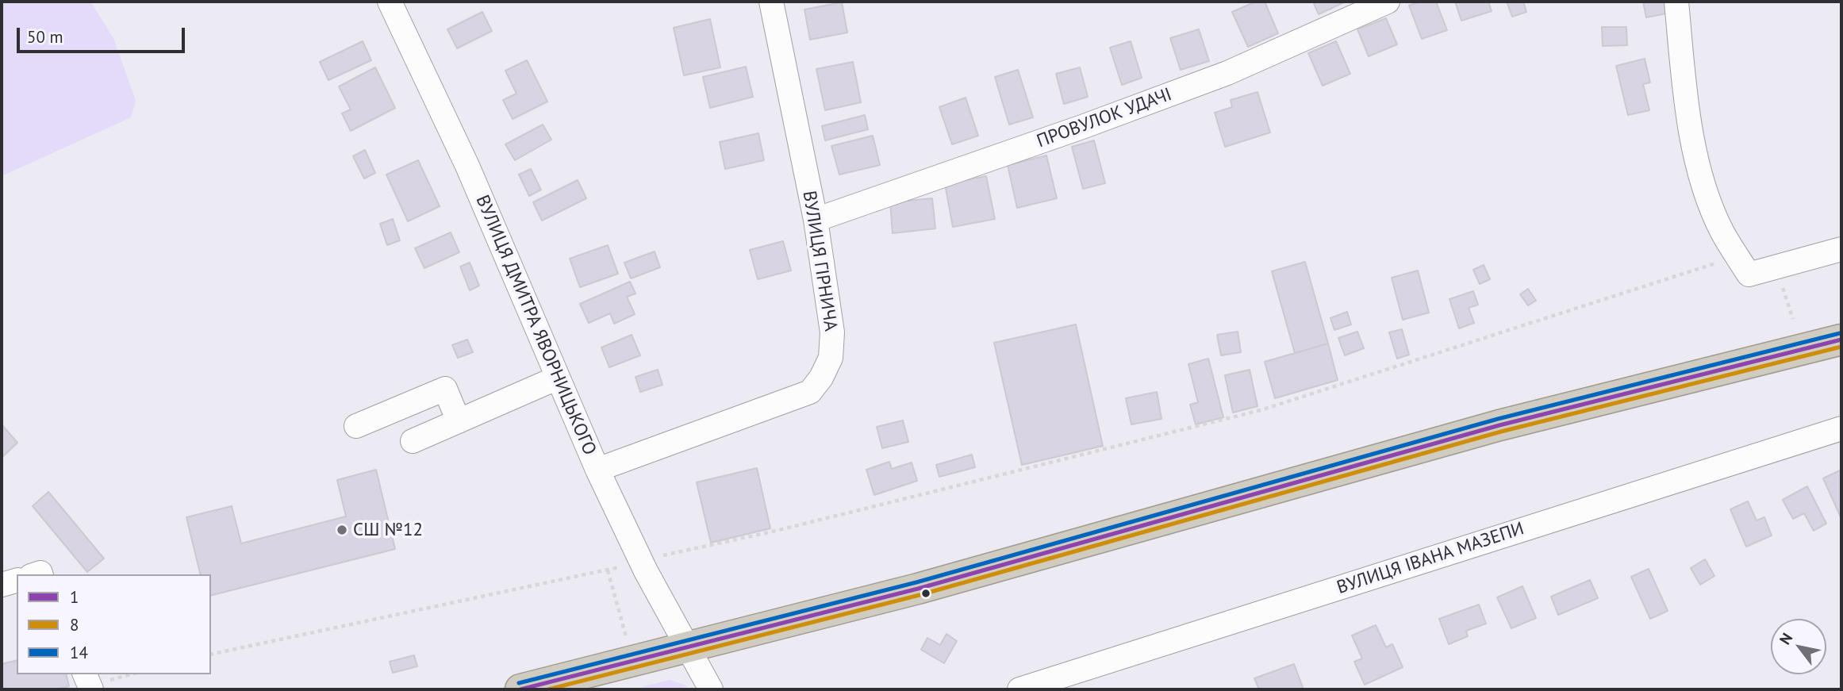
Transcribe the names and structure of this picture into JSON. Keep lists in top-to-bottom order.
{
  "streets": {
    "street": [
      "ПРОВУЛОК УДАЧІ",
      "ВУЛИЦЯ ГІРНИЧА",
      "ВУЛИЦЯ ДМИТРА ЯВОРНИЦЬКОГО",
      "ВУЛИЦЯ ІВАНА МАЗЕПИ"
    ]
  },
  "crossings": [
    ["ПРОВУЛОК УДАЧІ", "ВУЛИЦЯ ГІРНИЧА"],
    ["ВУЛИЦЯ ГІРНИЧА", "ВУЛИЦЯ ДМИТРА ЯВОРНИЦЬКОГО"]
  ],
  "places": ["СШ №12"],
  "lines": ["transit line 14", "transit line 1", "transit line 8"],
  "legend": ["1", "8", "14"],
  "scale_bar": "50 m",
  "north": "top left"
}
